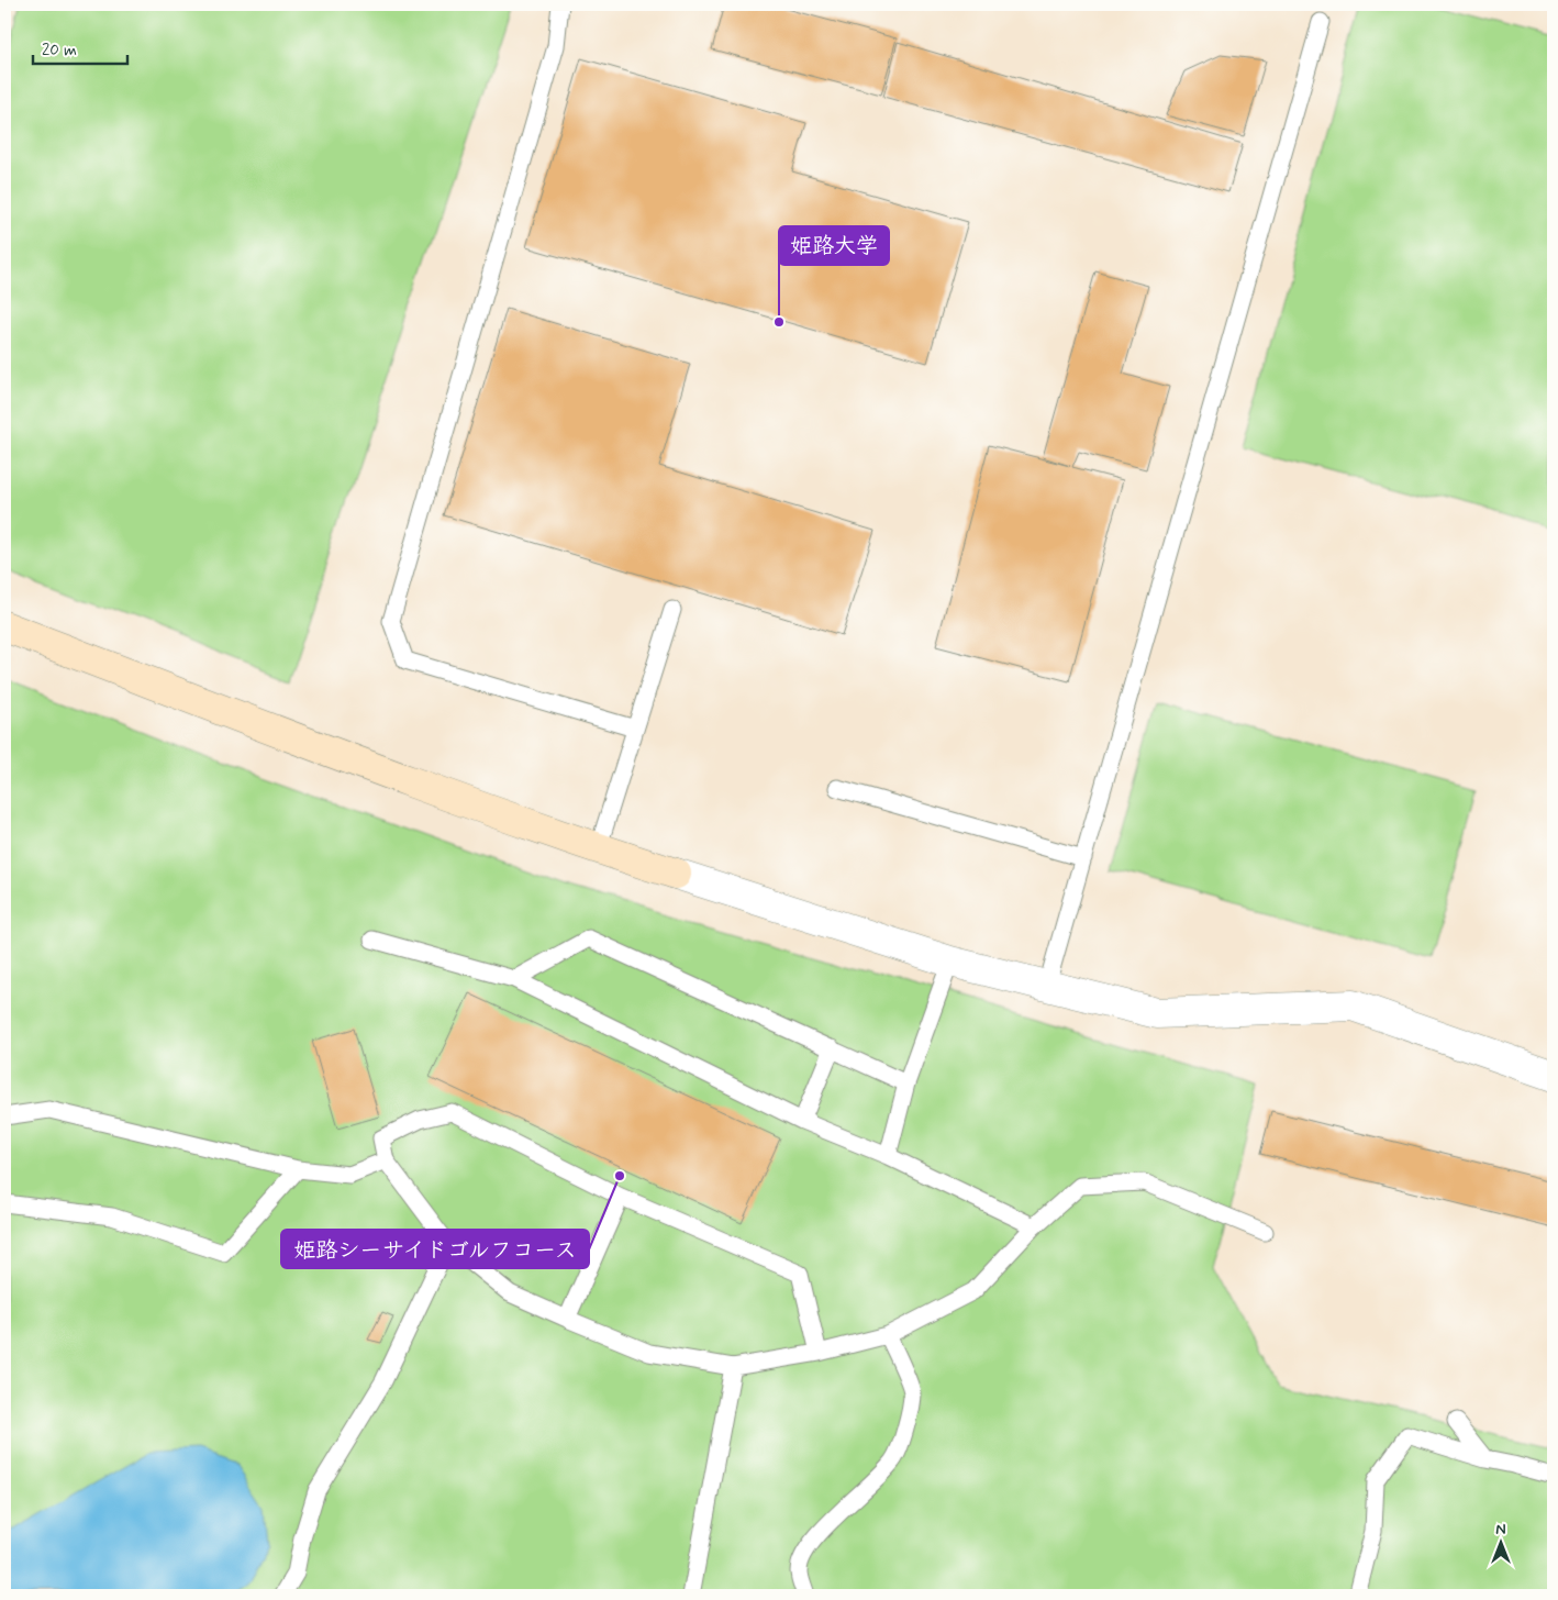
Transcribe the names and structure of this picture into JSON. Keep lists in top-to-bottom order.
{
  "places": ["姫路大学", "姫路シーサイドゴルフコース"],
  "scale_bar": "20 m",
  "north": "top"
}
